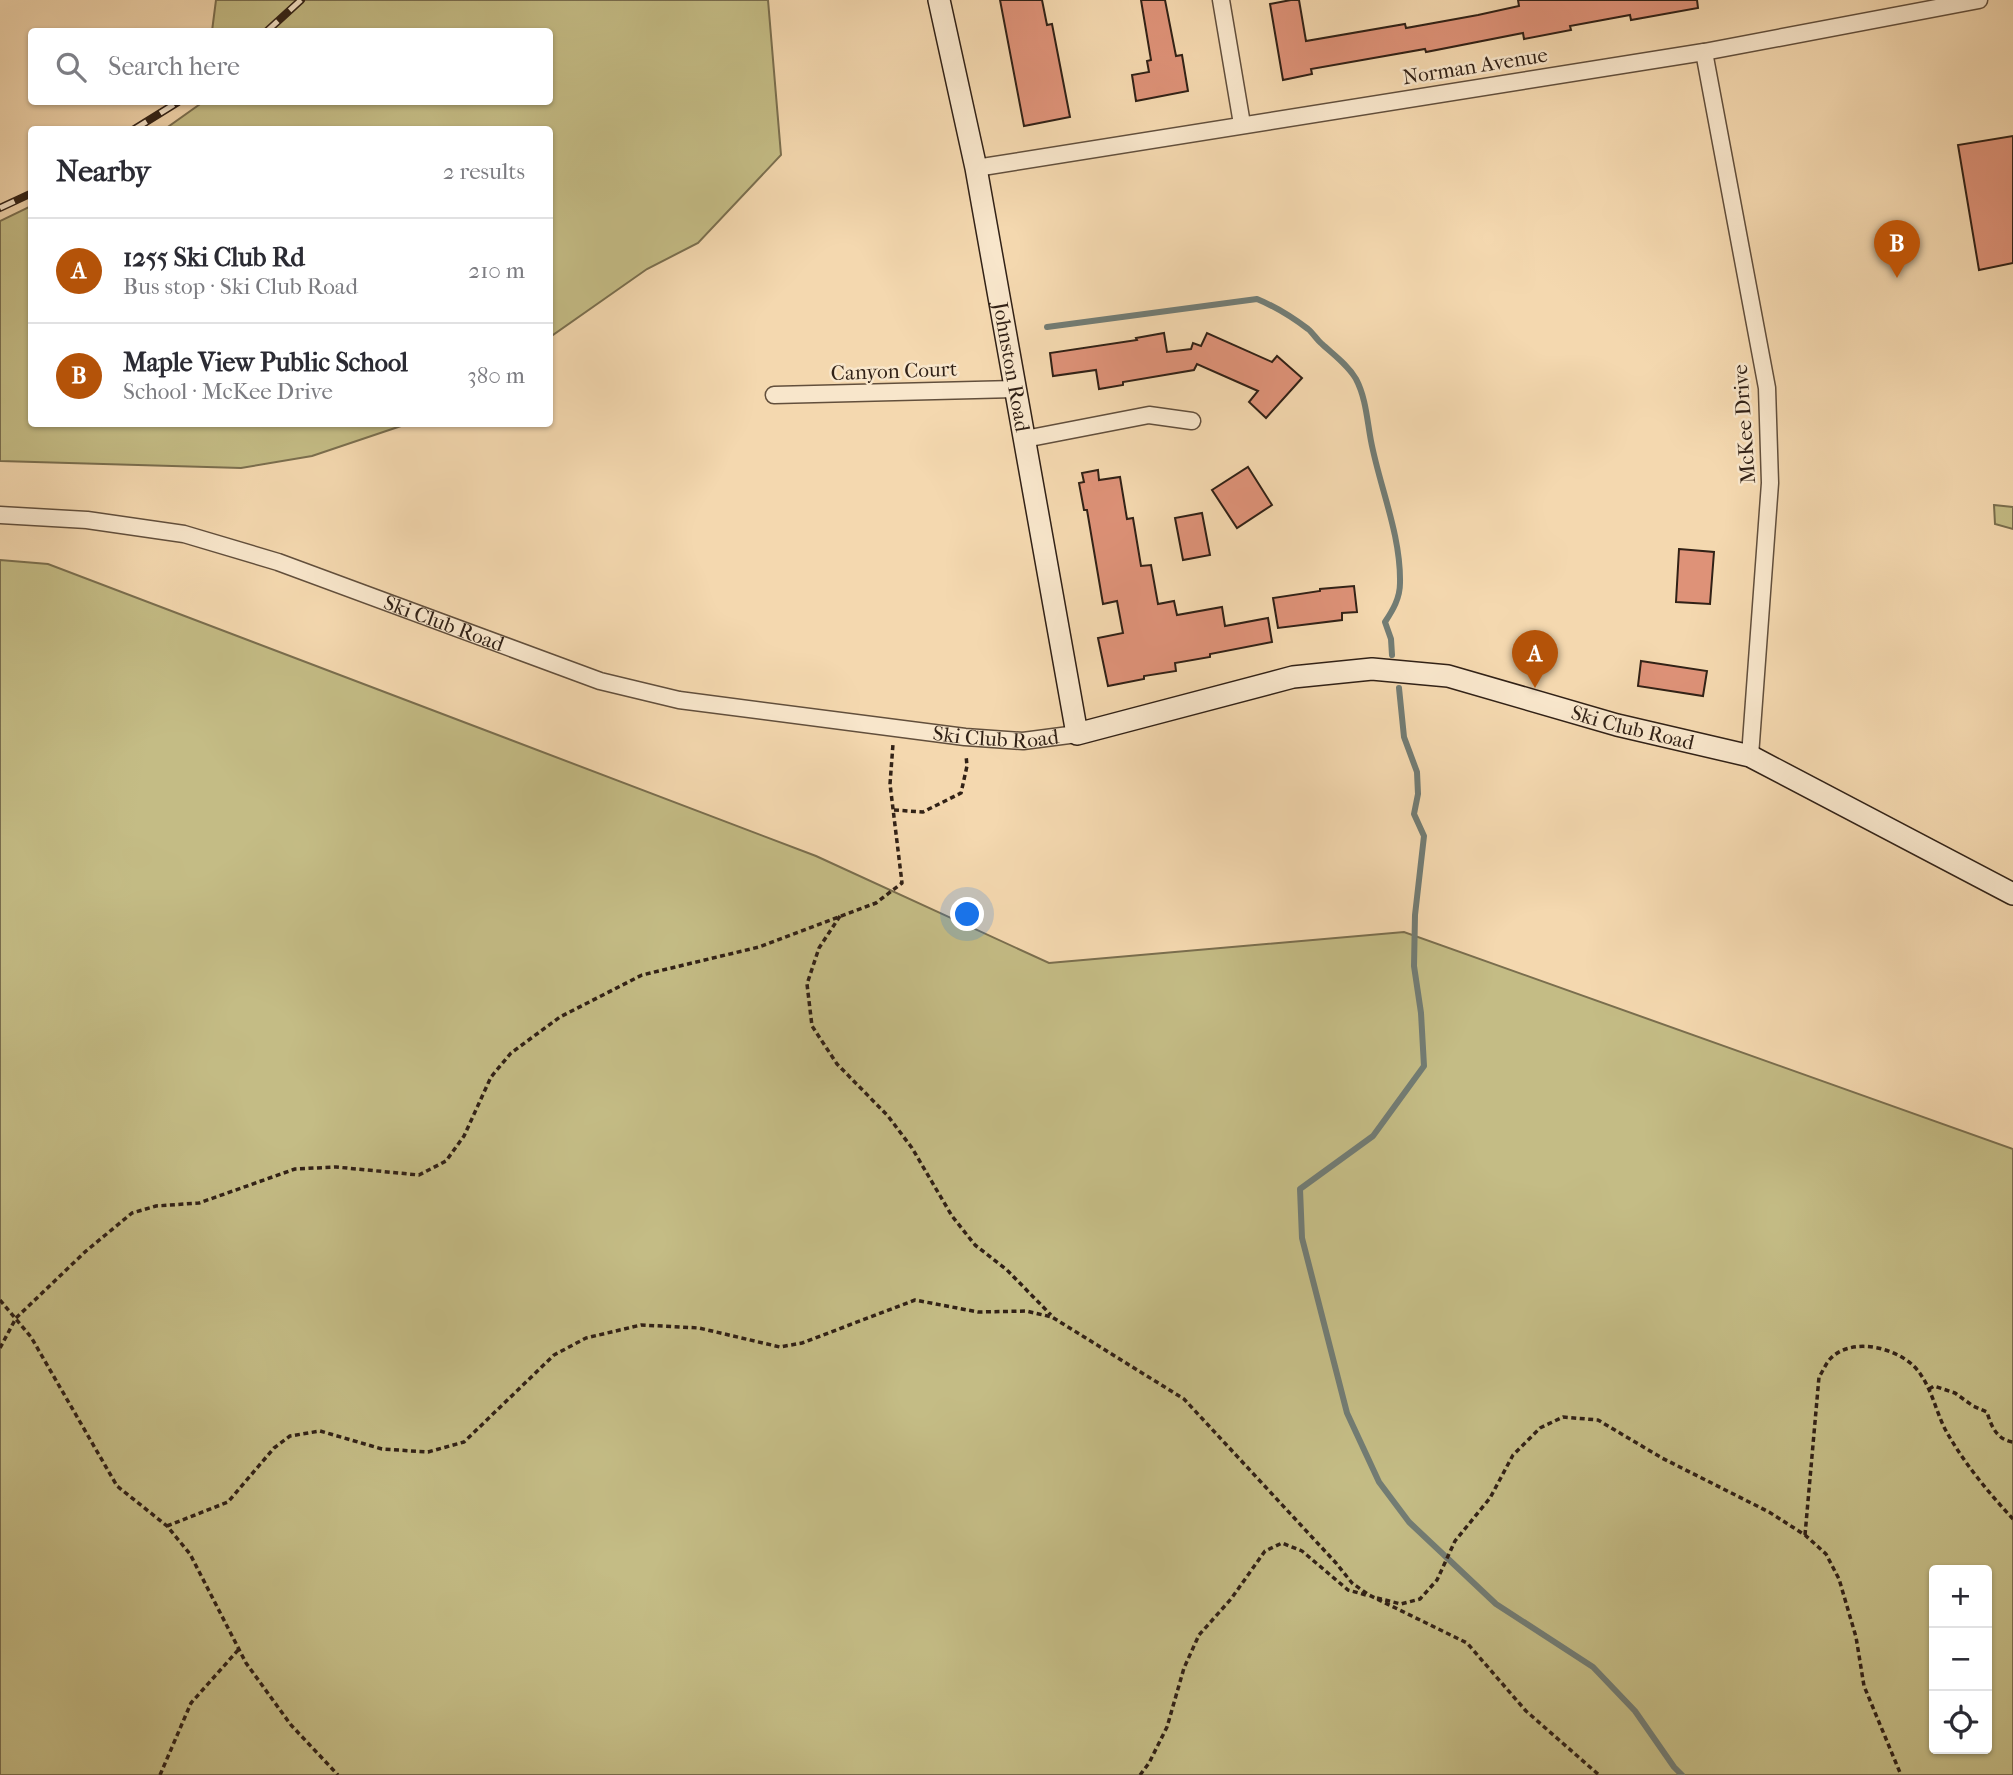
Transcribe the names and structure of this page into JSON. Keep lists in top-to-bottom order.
{
  "streets": {
    "street": [
      "Norman Avenue",
      "Johnston Road",
      "Canyon Court",
      "McKee Drive",
      "Ski Club Road"
    ]
  },
  "crossings": [
    ["Norman Avenue", "Johnston Road"],
    ["Norman Avenue", "McKee Drive"],
    ["Johnston Road", "Canyon Court"],
    ["Johnston Road", "Ski Club Road"],
    ["McKee Drive", "Ski Club Road"]
  ],
  "page": {
    "search": "Search here",
    "heading": ["Nearby", "2 results"],
    "list": [
      {
        "mark": "A",
        "name": "1255 Ski Club Rd",
        "note": "Bus stop · Ski Club Road",
        "value": "210 m"
      },
      {
        "mark": "B",
        "name": "Maple View Public School",
        "note": "School · McKee Drive",
        "value": "380 m"
      }
    ],
    "pins": ["B", "A"],
    "map_buttons": ["+", "−"]
  }
}
